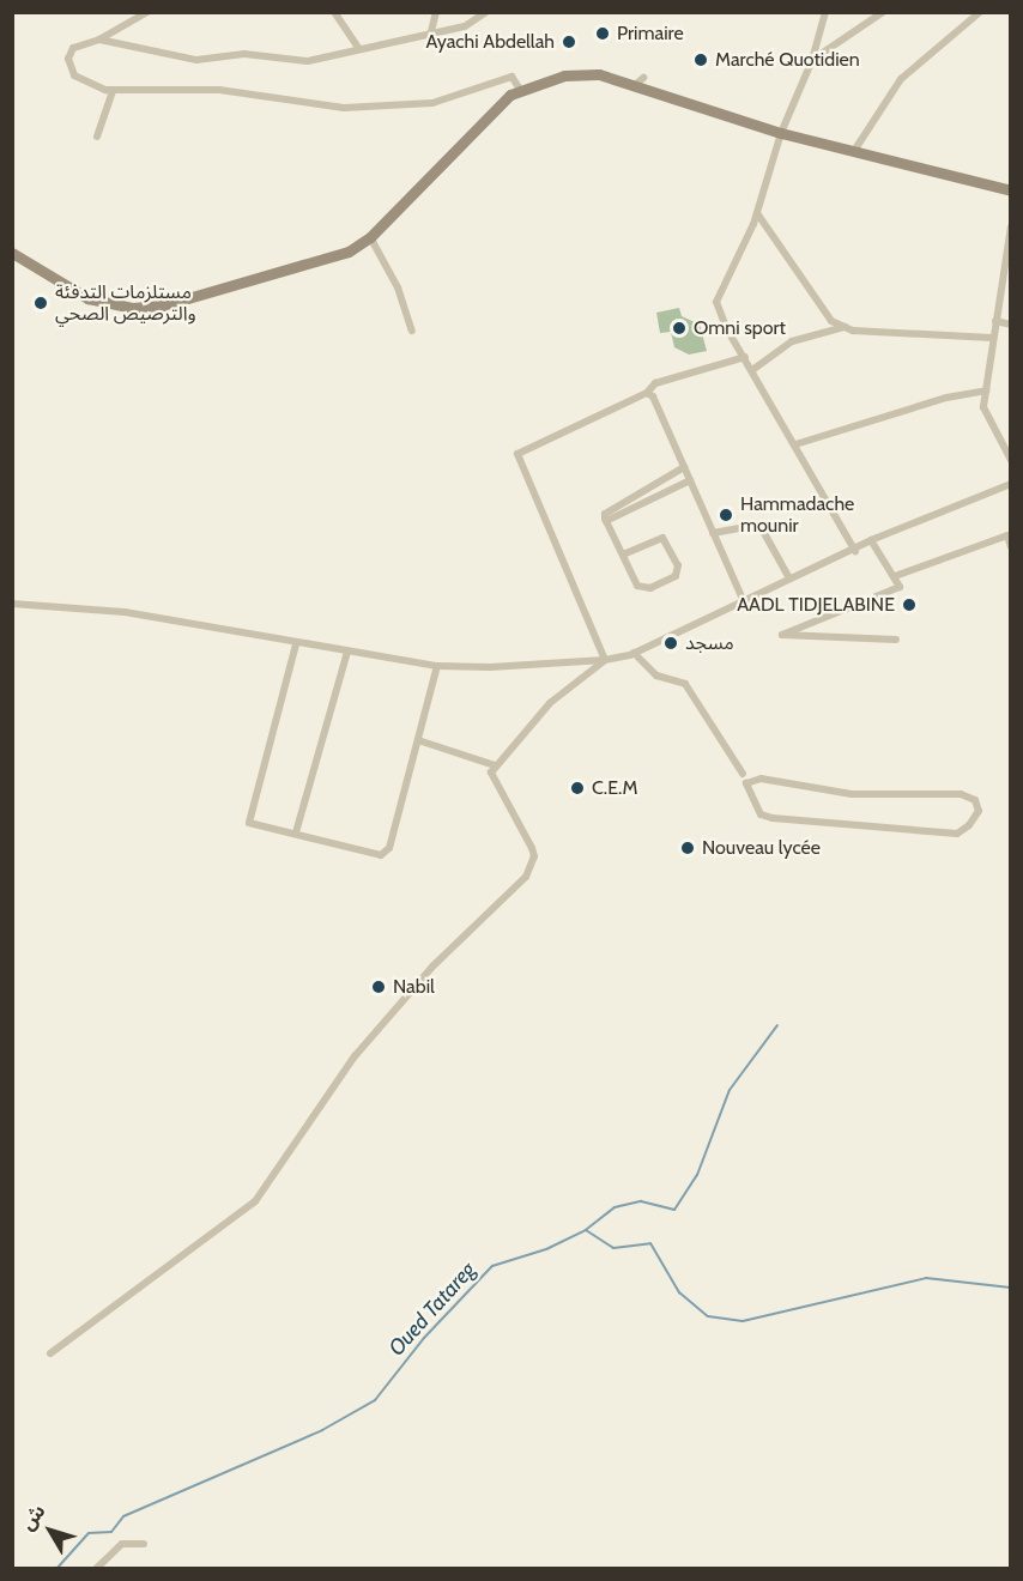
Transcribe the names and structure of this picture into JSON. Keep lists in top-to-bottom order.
{
  "water": ["Oued Tatareg"],
  "places": [
    "Primaire",
    "Ayachi Abdellah",
    "Marché Quotidien",
    "مستلزمات التدفئة والترصيص الصحي",
    "Omni sport",
    "Hammadache mounir",
    "AADL TIDJELABINE",
    "مسجد",
    "C.E.M",
    "Nouveau lycée",
    "Nabil"
  ],
  "north": "top left"
}
